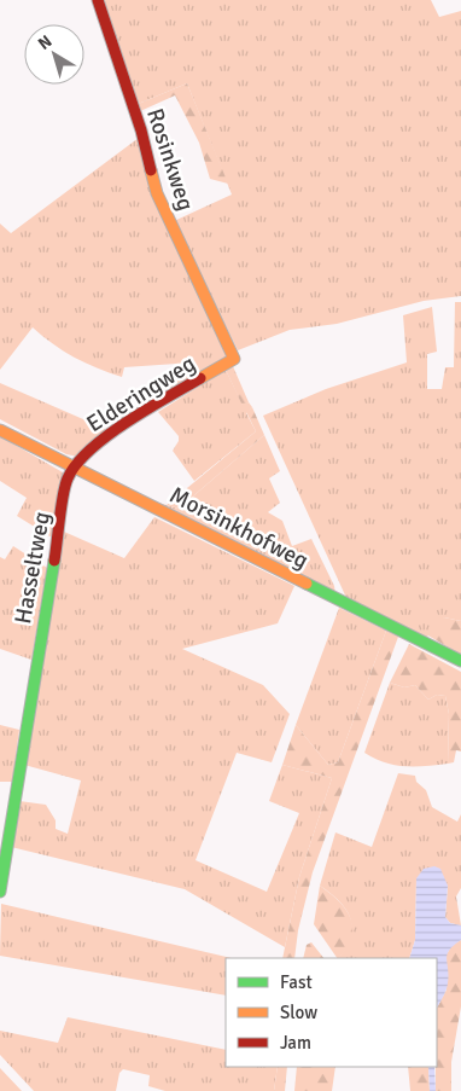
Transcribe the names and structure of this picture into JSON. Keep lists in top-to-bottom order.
{
  "streets": {
    "street": [
      "Rosinkweg",
      "Elderingweg",
      "Morsinkhofweg",
      "Hasseltweg"
    ]
  },
  "crossings": [
    ["Rosinkweg", "Elderingweg"],
    ["Elderingweg", "Morsinkhofweg"],
    ["Elderingweg", "Hasseltweg"],
    ["Morsinkhofweg", "Hasseltweg"]
  ],
  "legend": ["Fast", "Slow", "Jam"],
  "north": "top left"
}
